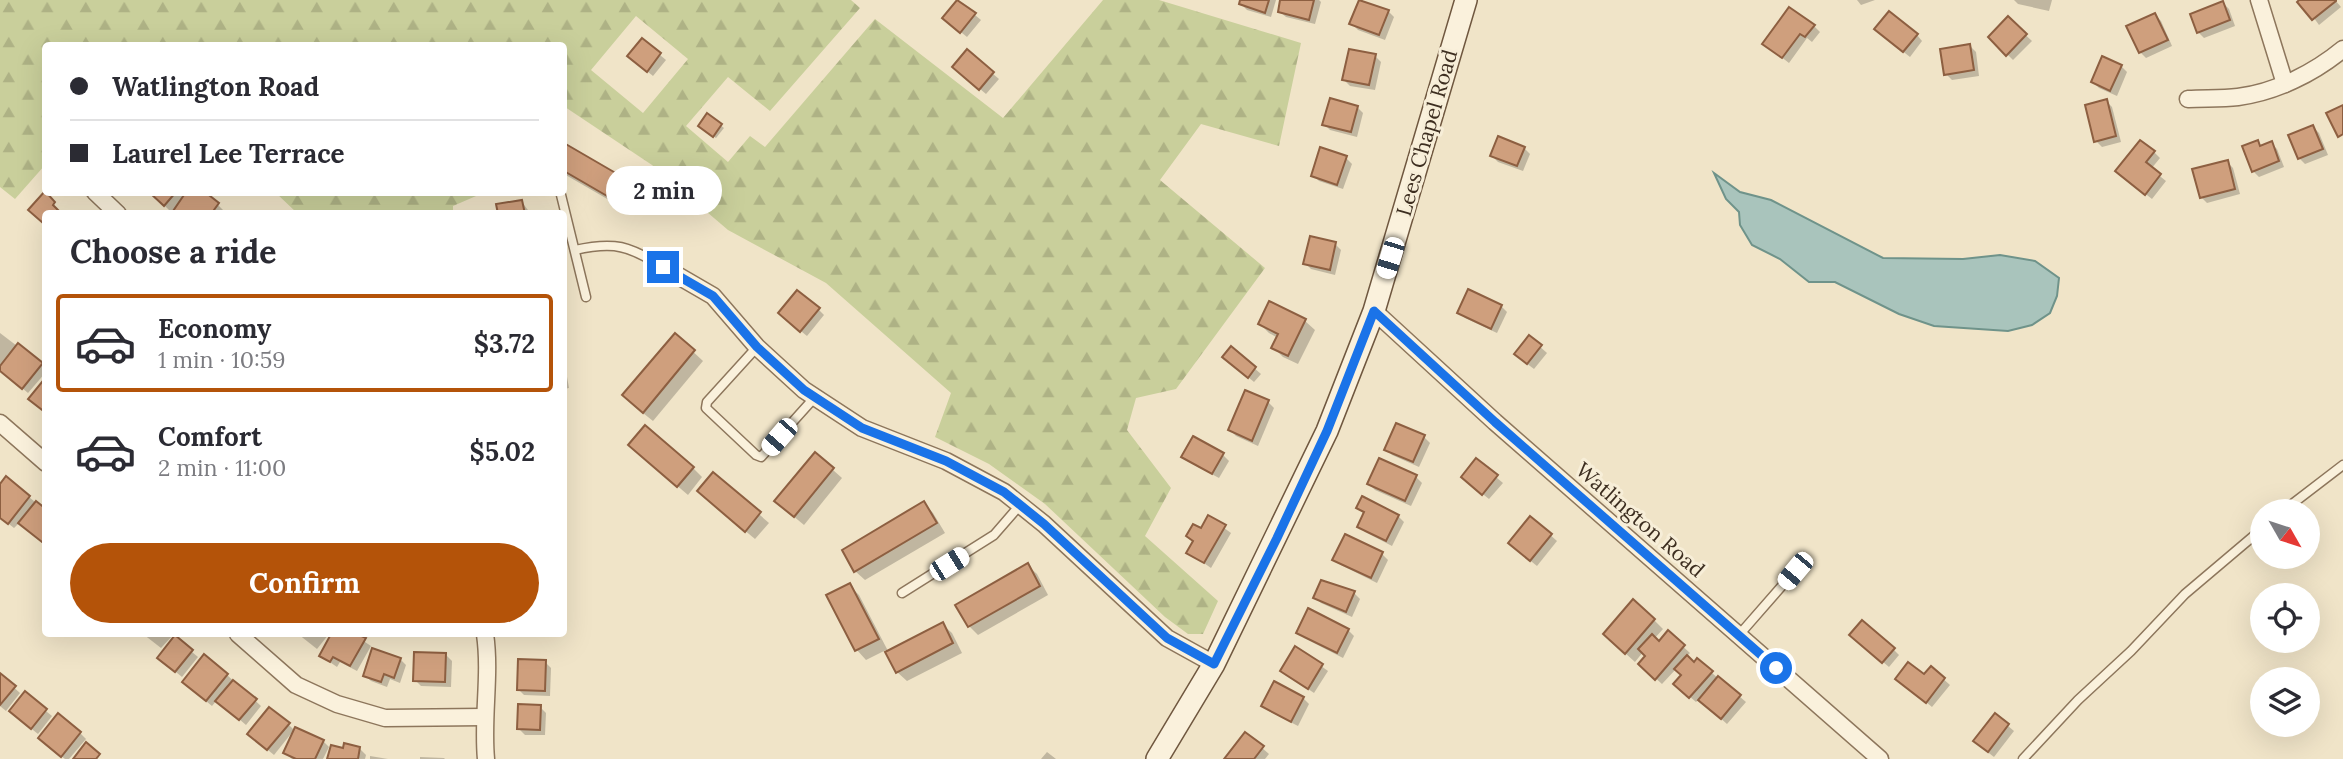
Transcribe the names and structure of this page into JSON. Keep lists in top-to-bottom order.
{
  "streets": {
    "main road": ["Lees Chapel Road"],
    "street": ["Watlington Road"]
  },
  "crossings": [
    ["Lees Chapel Road", "Watlington Road"]
  ],
  "north": "bottom right",
  "page": {
    "banner": ["Watlington Road", "Laurel Lee Terrace"],
    "bubble": "2 min",
    "heading": "Choose a ride",
    "list": [
      {
        "name": "Economy",
        "note": "1 min · 10:59",
        "value": "$3.72"
      },
      {
        "name": "Comfort",
        "note": "2 min · 11:00",
        "value": "$5.02"
      }
    ],
    "buttons": "Confirm"
  }
}
